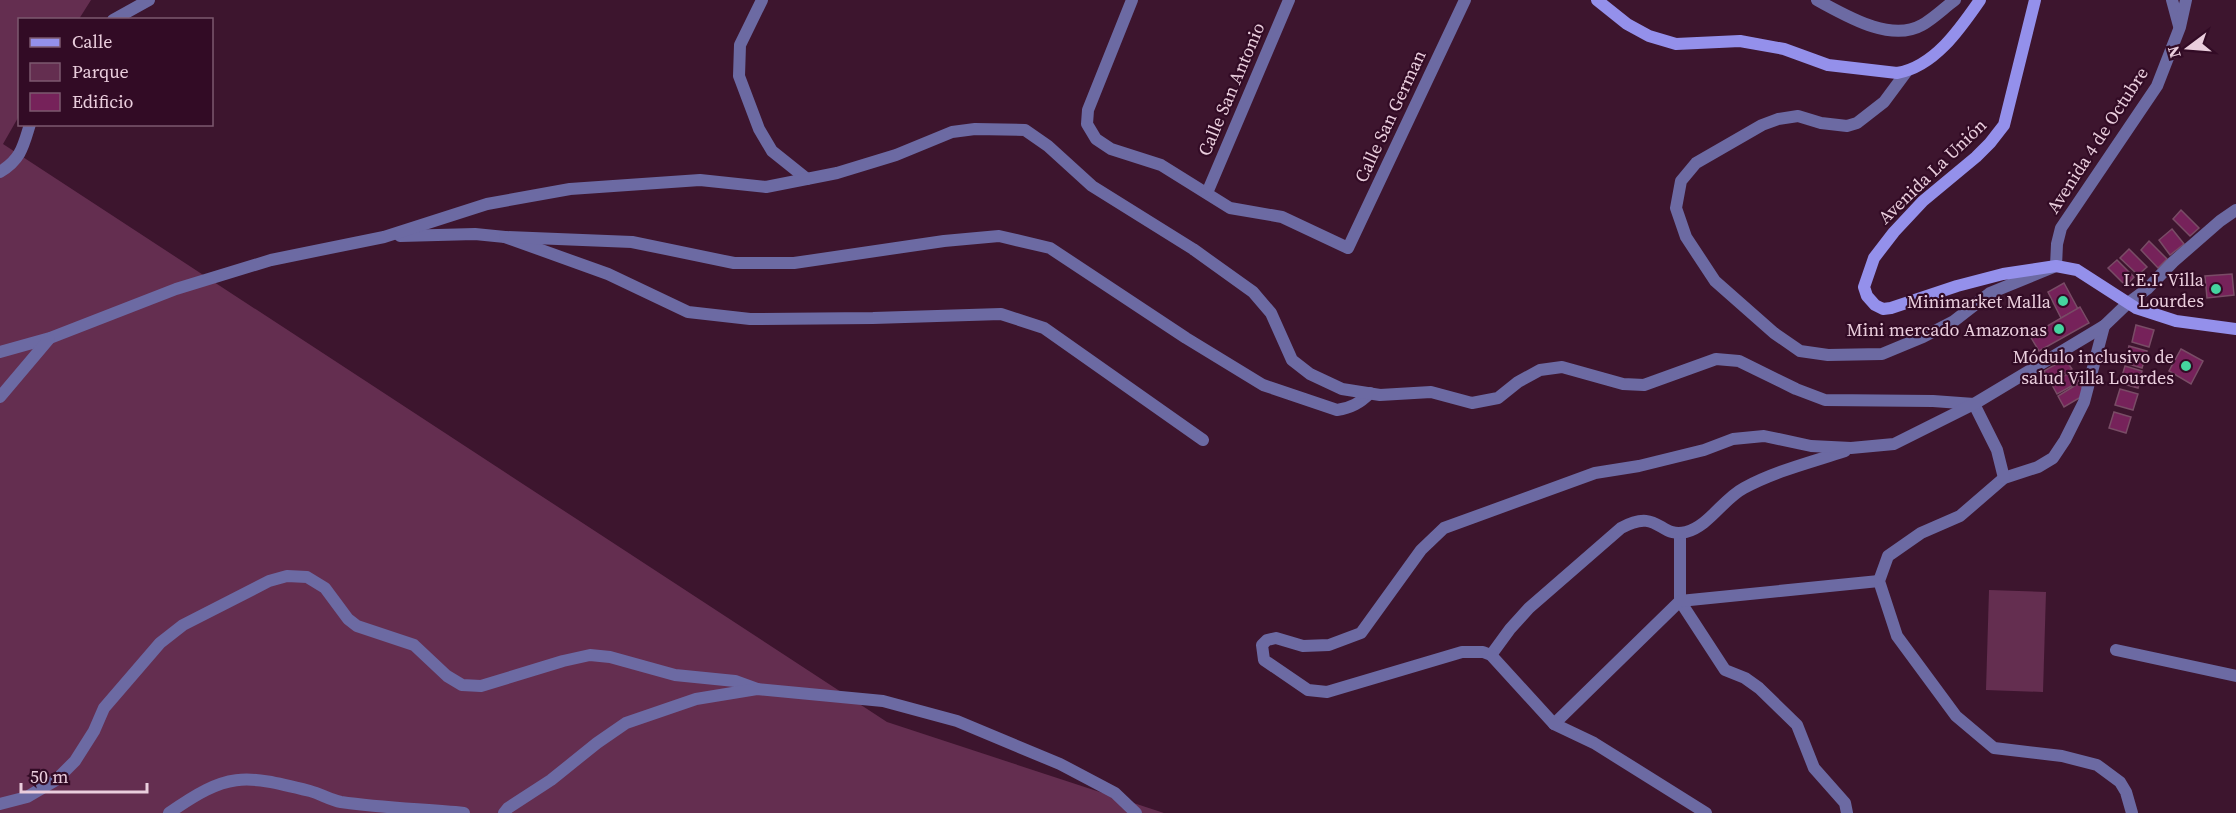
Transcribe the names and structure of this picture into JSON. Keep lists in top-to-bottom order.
{
  "streets": {
    "main road": ["Avenida La Unión"],
    "street": ["Calle San Antonio", "Calle San German", "Avenida 4 de Octubre"]
  },
  "crossings": [
    ["Calle San Antonio", "Calle San German"],
    ["Avenida 4 de Octubre", "Avenida La Unión"]
  ],
  "places": [
    "I.E.I. Villa Lourdes",
    "Minimarket Malla",
    "Mini mercado Amazonas",
    "Módulo inclusivo de salud Villa Lourdes"
  ],
  "legend": ["Calle", "Parque", "Edificio"],
  "scale_bar": "50 m",
  "north": "left"
}
